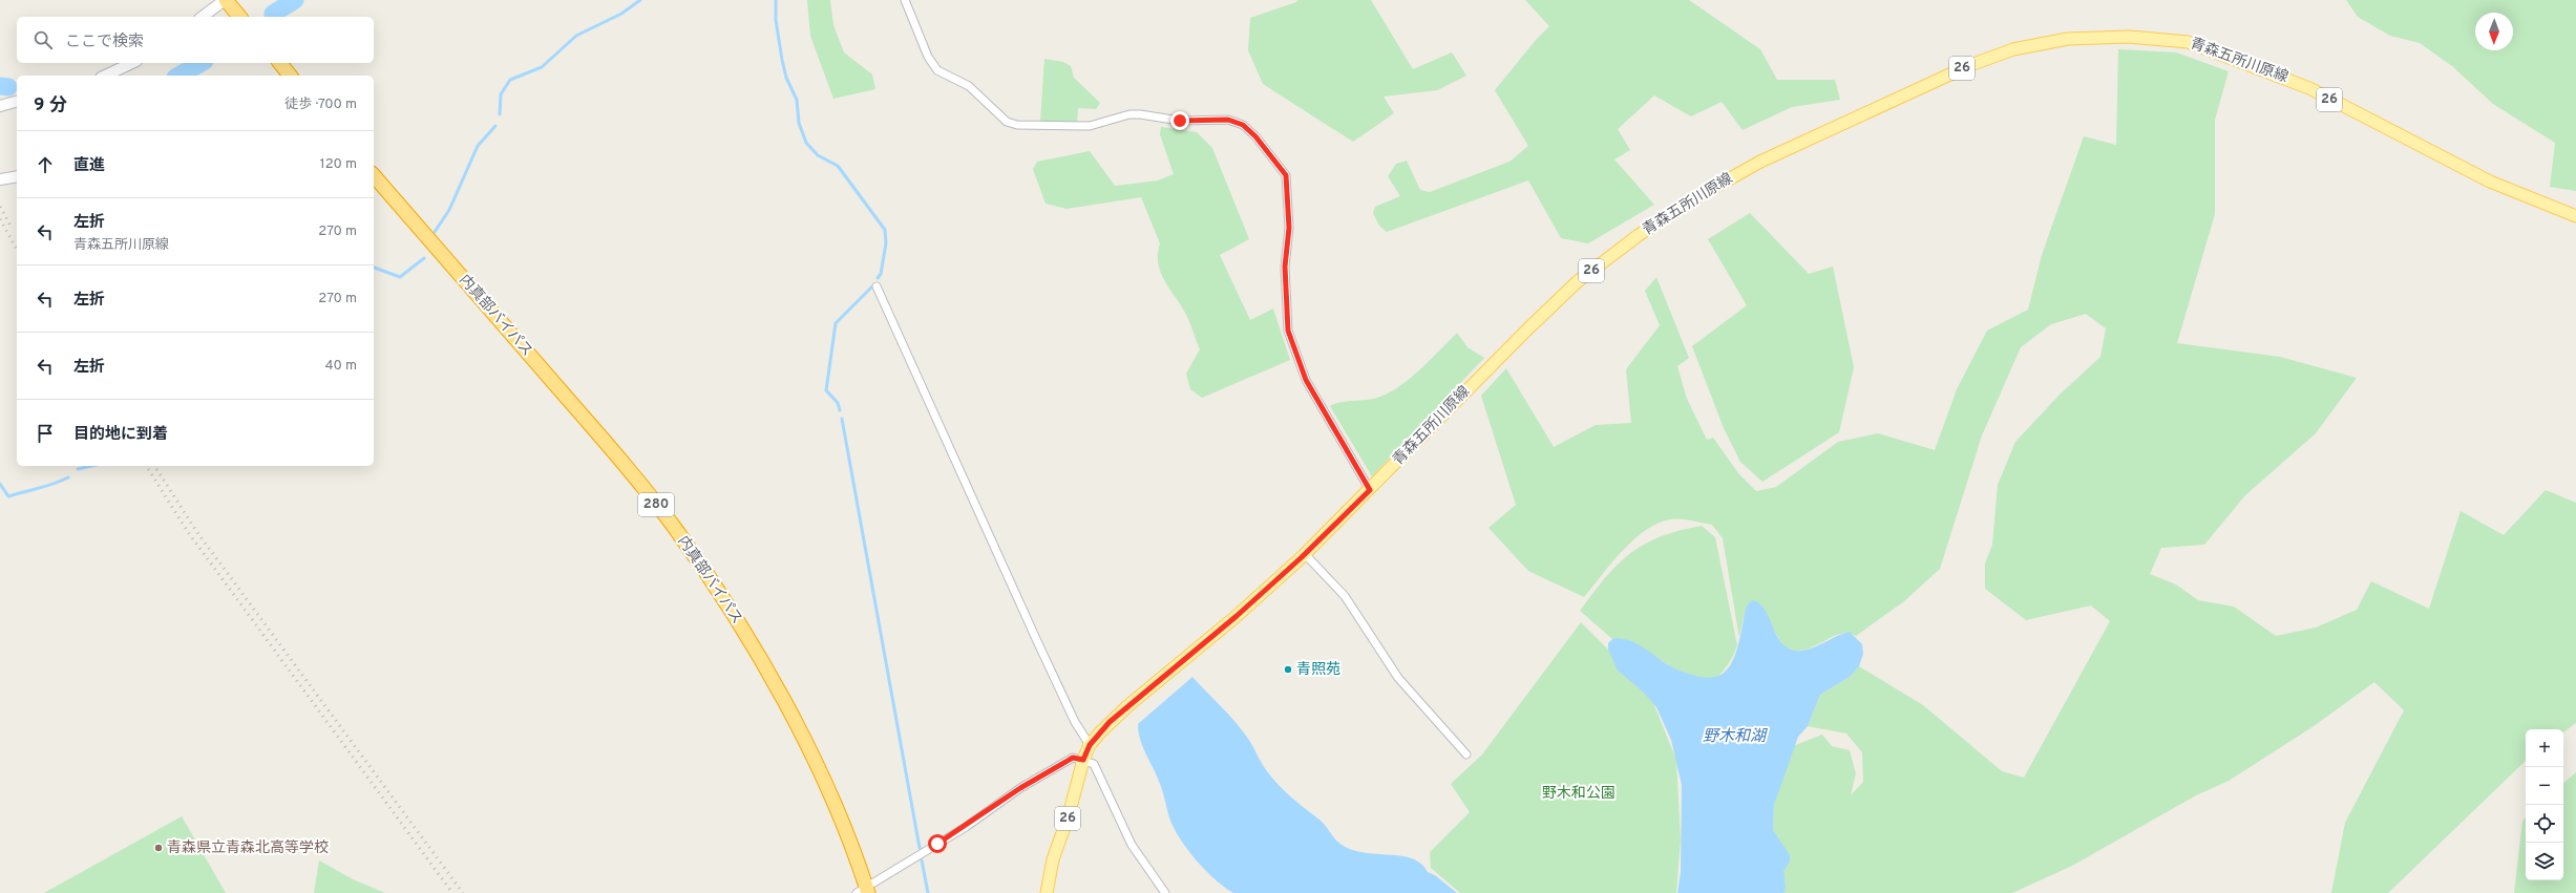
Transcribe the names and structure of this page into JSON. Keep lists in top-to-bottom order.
{
  "streets": {
    "highway": ["内真部バイパス", "280"],
    "main road": ["青森五所川原線", "26"]
  },
  "water": ["野木和湖"],
  "parks": ["野木和公園"],
  "places": ["青照苑", "青森県立青森北高等学校"],
  "north": "bottom",
  "page": {
    "search": "ここで検索",
    "heading": ["9 分", "徒歩 · 700 m"],
    "list": [
      ["直進", "120 m"],
      ["左折", "青森五所川原線", "270 m"],
      ["左折", "270 m"],
      ["左折", "40 m"],
      "目的地に到着"
    ],
    "map_buttons": ["+", "−"]
  }
}
